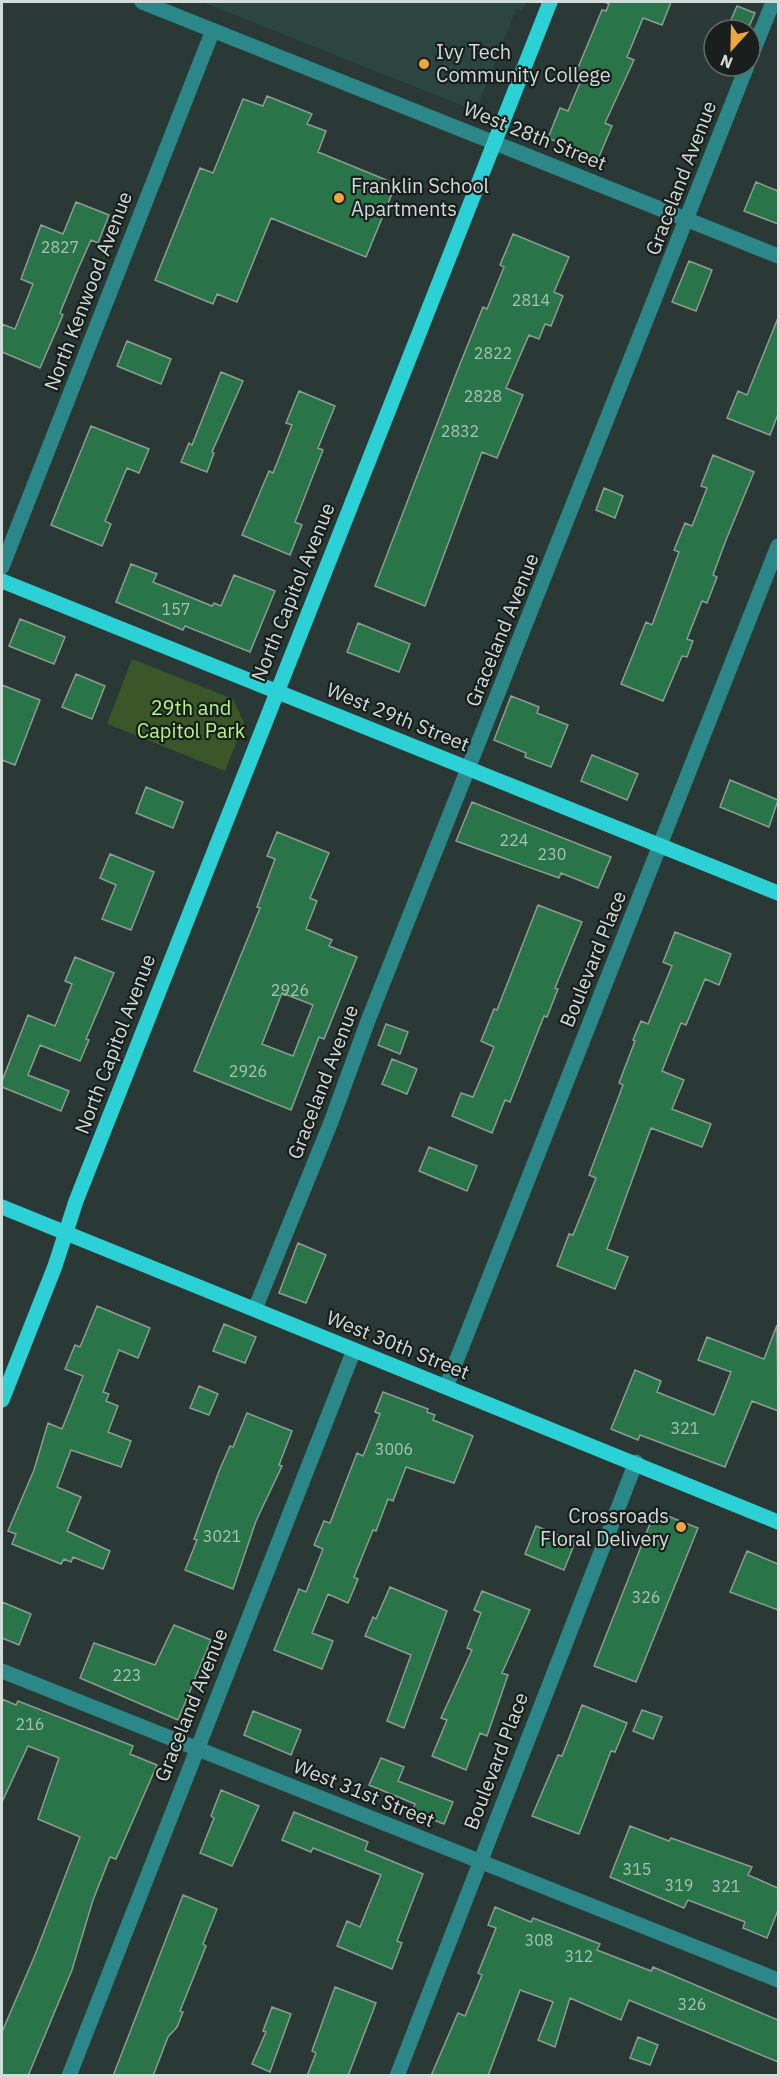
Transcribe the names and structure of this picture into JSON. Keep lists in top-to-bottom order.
{
  "streets": {
    "main road": ["North Capitol Avenue", "West 29th Street", "West 30th Street"],
    "street": [
      "West 28th Street",
      "Graceland Avenue",
      "North Kenwood Avenue",
      "Boulevard Place",
      "West 31st Street"
    ]
  },
  "crossings": [
    ["West 28th Street", "Graceland Avenue"],
    ["West 28th Street", "North Kenwood Avenue"],
    ["West 28th Street", "North Capitol Avenue"],
    ["Graceland Avenue", "West 29th Street"],
    ["Graceland Avenue", "West 30th Street"],
    ["Graceland Avenue", "West 31st Street"],
    ["North Capitol Avenue", "West 29th Street"],
    ["North Capitol Avenue", "West 30th Street"],
    ["West 29th Street", "Boulevard Place"],
    ["Boulevard Place", "West 30th Street"],
    ["Boulevard Place", "West 31st Street"]
  ],
  "parks": ["29th and Capitol Park"],
  "places": ["Ivy Tech Community College", "Franklin School Apartments", "Crossroads Floral Delivery"],
  "house_numbers": [
    "2827",
    "2814",
    "2822",
    "2828",
    "2832",
    "157",
    "224",
    "230",
    "2926",
    "2926",
    "321",
    "3006",
    "3021",
    "326",
    "223",
    "216",
    "315",
    "319",
    "321",
    "308",
    "312",
    "326"
  ],
  "north": "bottom"
}
